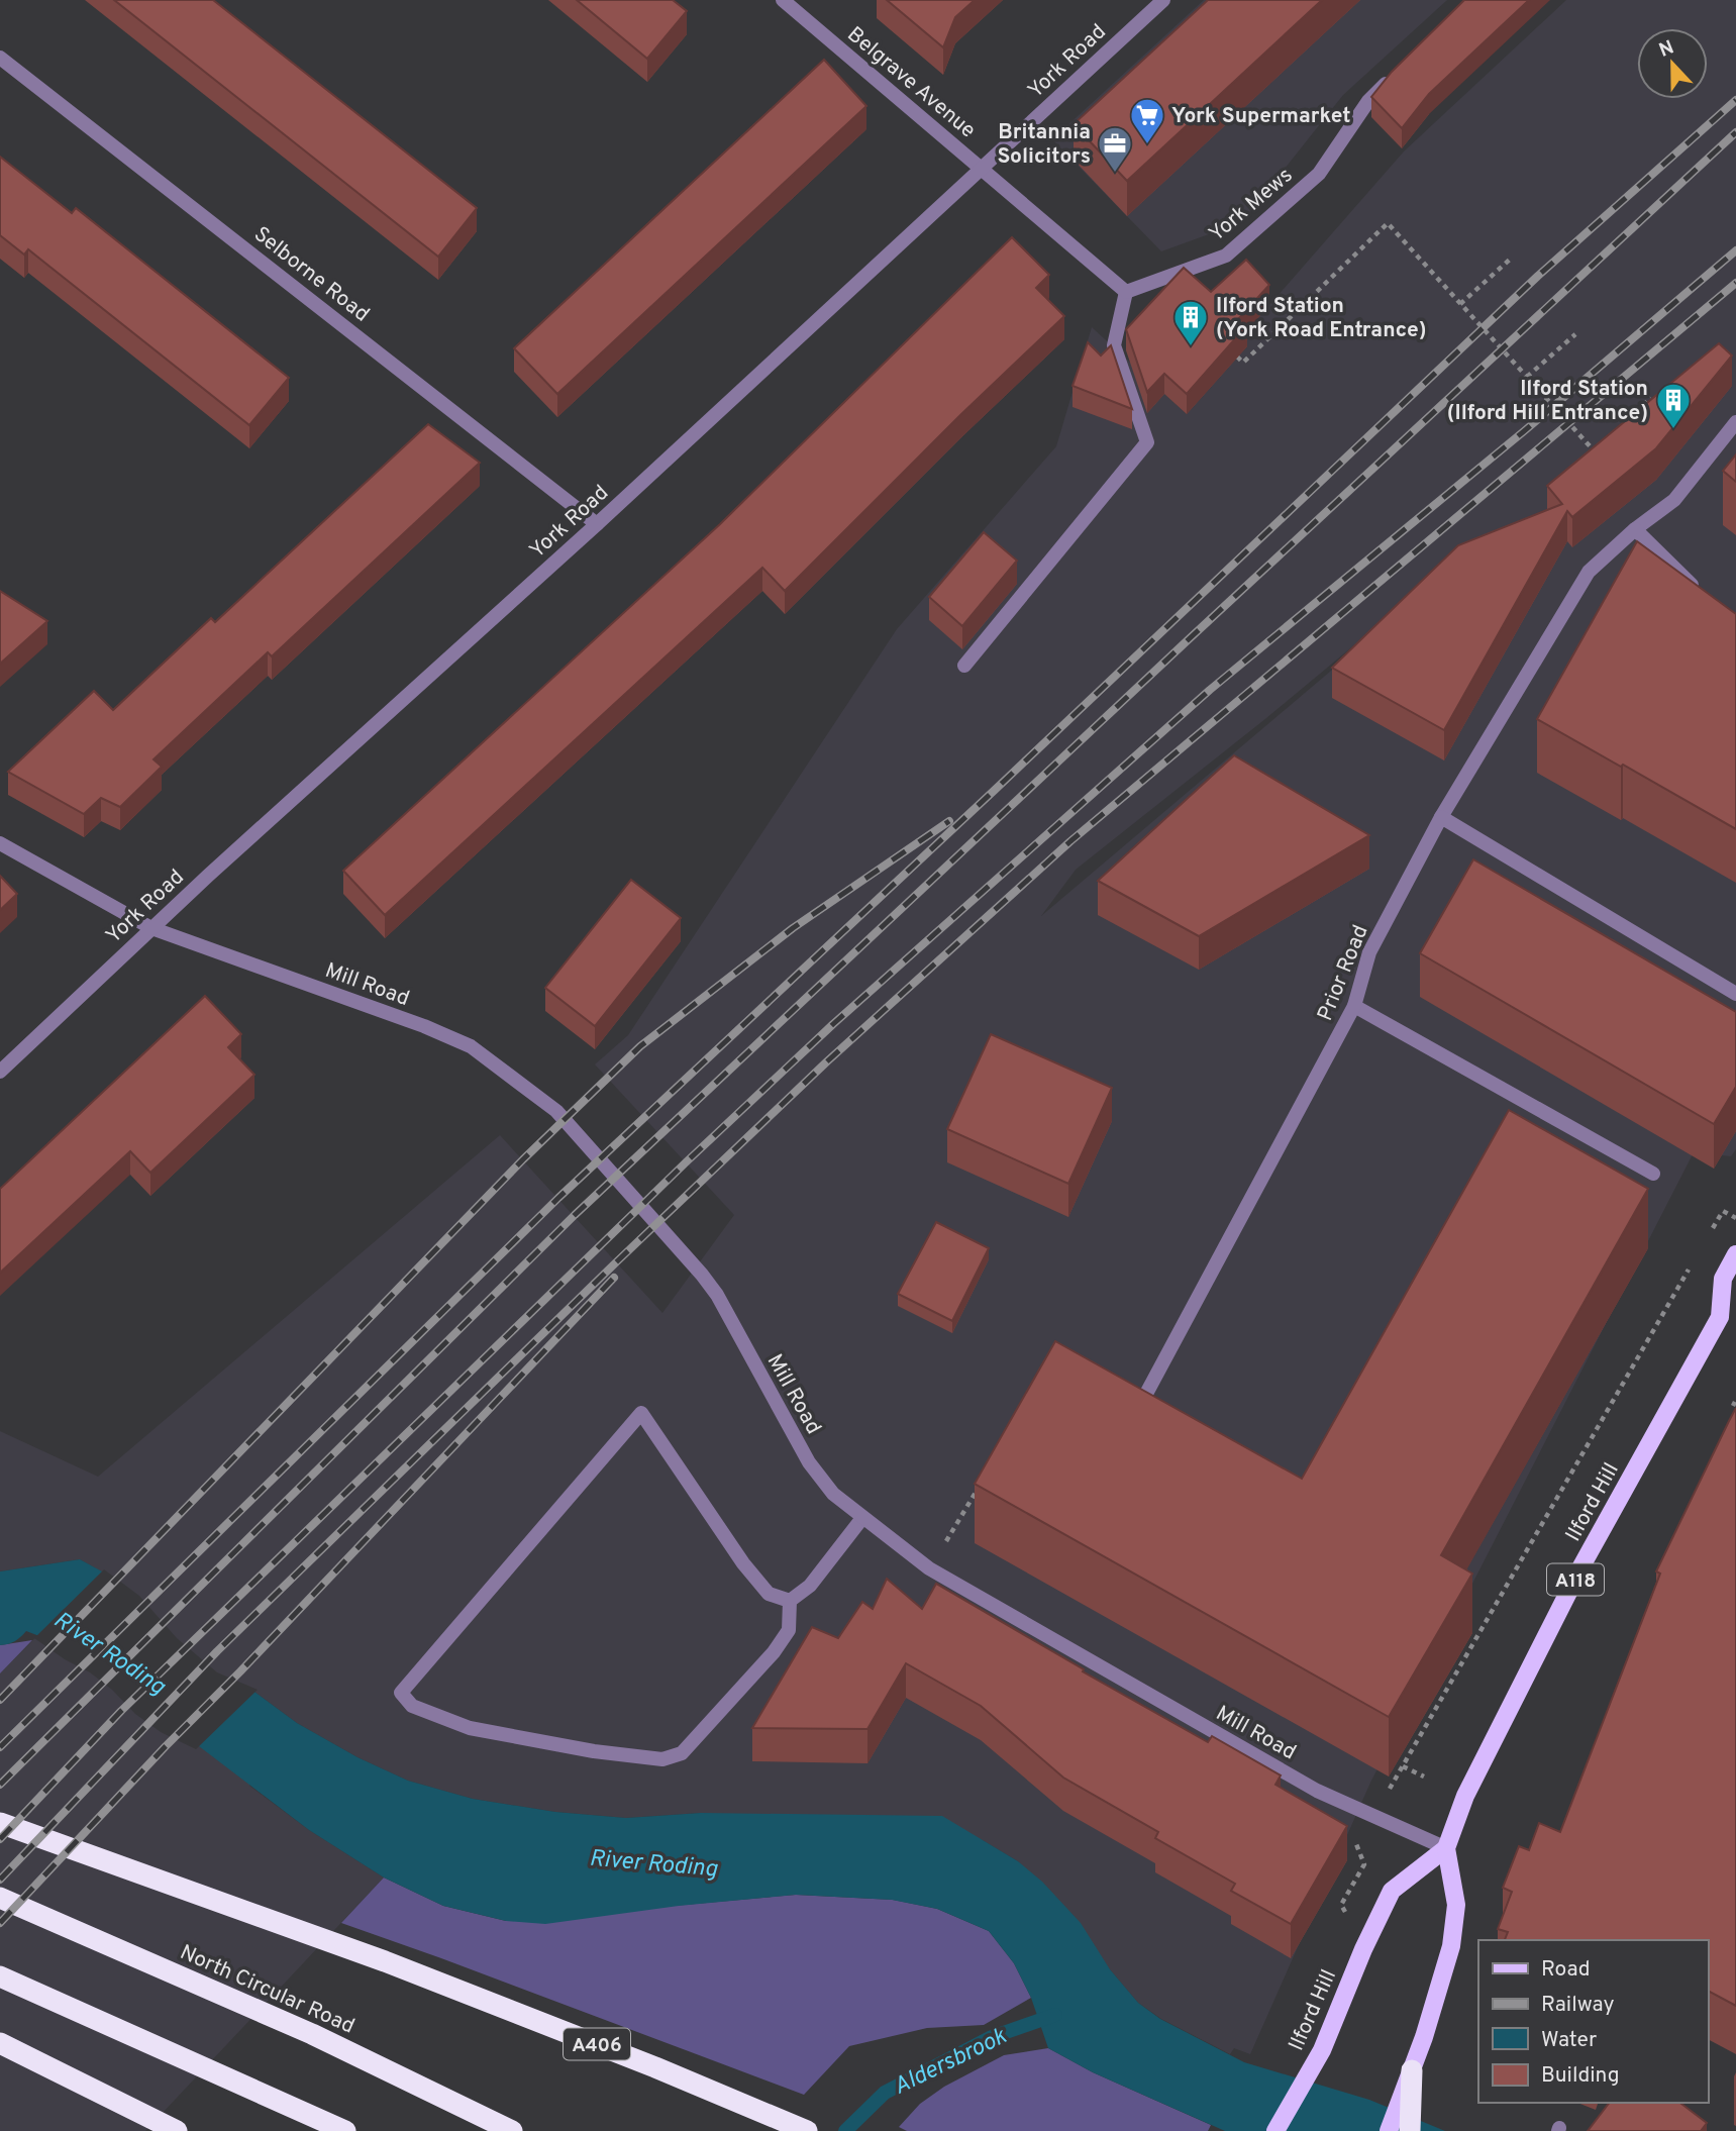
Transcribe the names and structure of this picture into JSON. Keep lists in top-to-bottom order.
{
  "streets": {
    "highway": ["North Circular Road", "A406"],
    "main road": ["Ilford Hill", "A118"],
    "street": [
      "York Road",
      "Belgrave Avenue",
      "York Mews",
      "Selborne Road",
      "Prior Road",
      "Mill Road"
    ]
  },
  "crossings": [
    ["York Road", "Belgrave Avenue"],
    ["York Road", "Selborne Road"],
    ["York Road", "Mill Road"],
    ["Mill Road", "Ilford Hill"]
  ],
  "water": ["River Roding", "Aldersbrook"],
  "places": {
    "supermarket": ["York Supermarket"],
    "office": ["Britannia Solicitors"],
    "building": ["Ilford Station (York Road Entrance)", "Ilford Station (Ilford Hill Entrance)"]
  },
  "legend": [
    "Road",
    "Railway",
    "Water",
    "Building"
  ],
  "north": "top"
}
